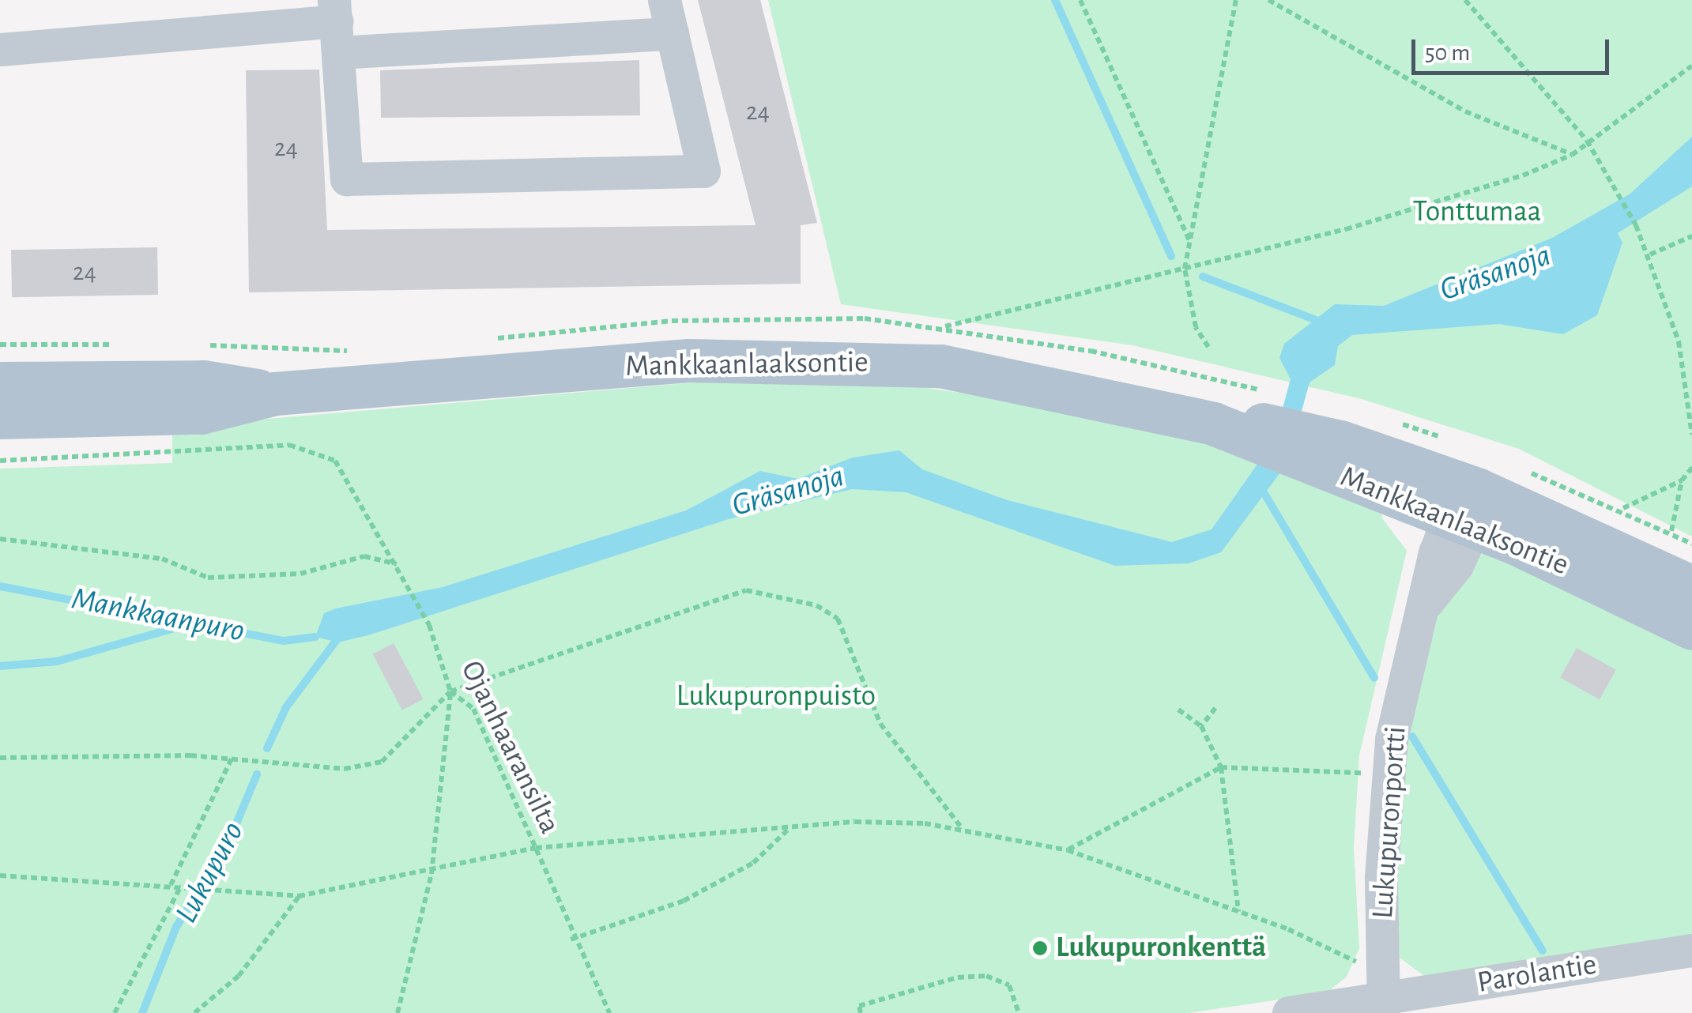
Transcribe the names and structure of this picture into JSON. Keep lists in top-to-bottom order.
{
  "streets": {
    "main road": ["Mankkaanlaaksontie"],
    "street": ["Lukupuronportti", "Parolantie"],
    "path": ["Ojanhaaransilta"]
  },
  "crossings": [
    ["Mankkaanlaaksontie", "Lukupuronportti"],
    ["Lukupuronportti", "Parolantie"]
  ],
  "water": ["Gräsanoja", "Mankkaanpuro", "Lukupuro"],
  "parks": ["Tonttumaa", "Lukupuronpuisto"],
  "places": ["Lukupuronkenttä"],
  "house_numbers": ["24", "24", "24"],
  "scale_bar": "50 m"
}
